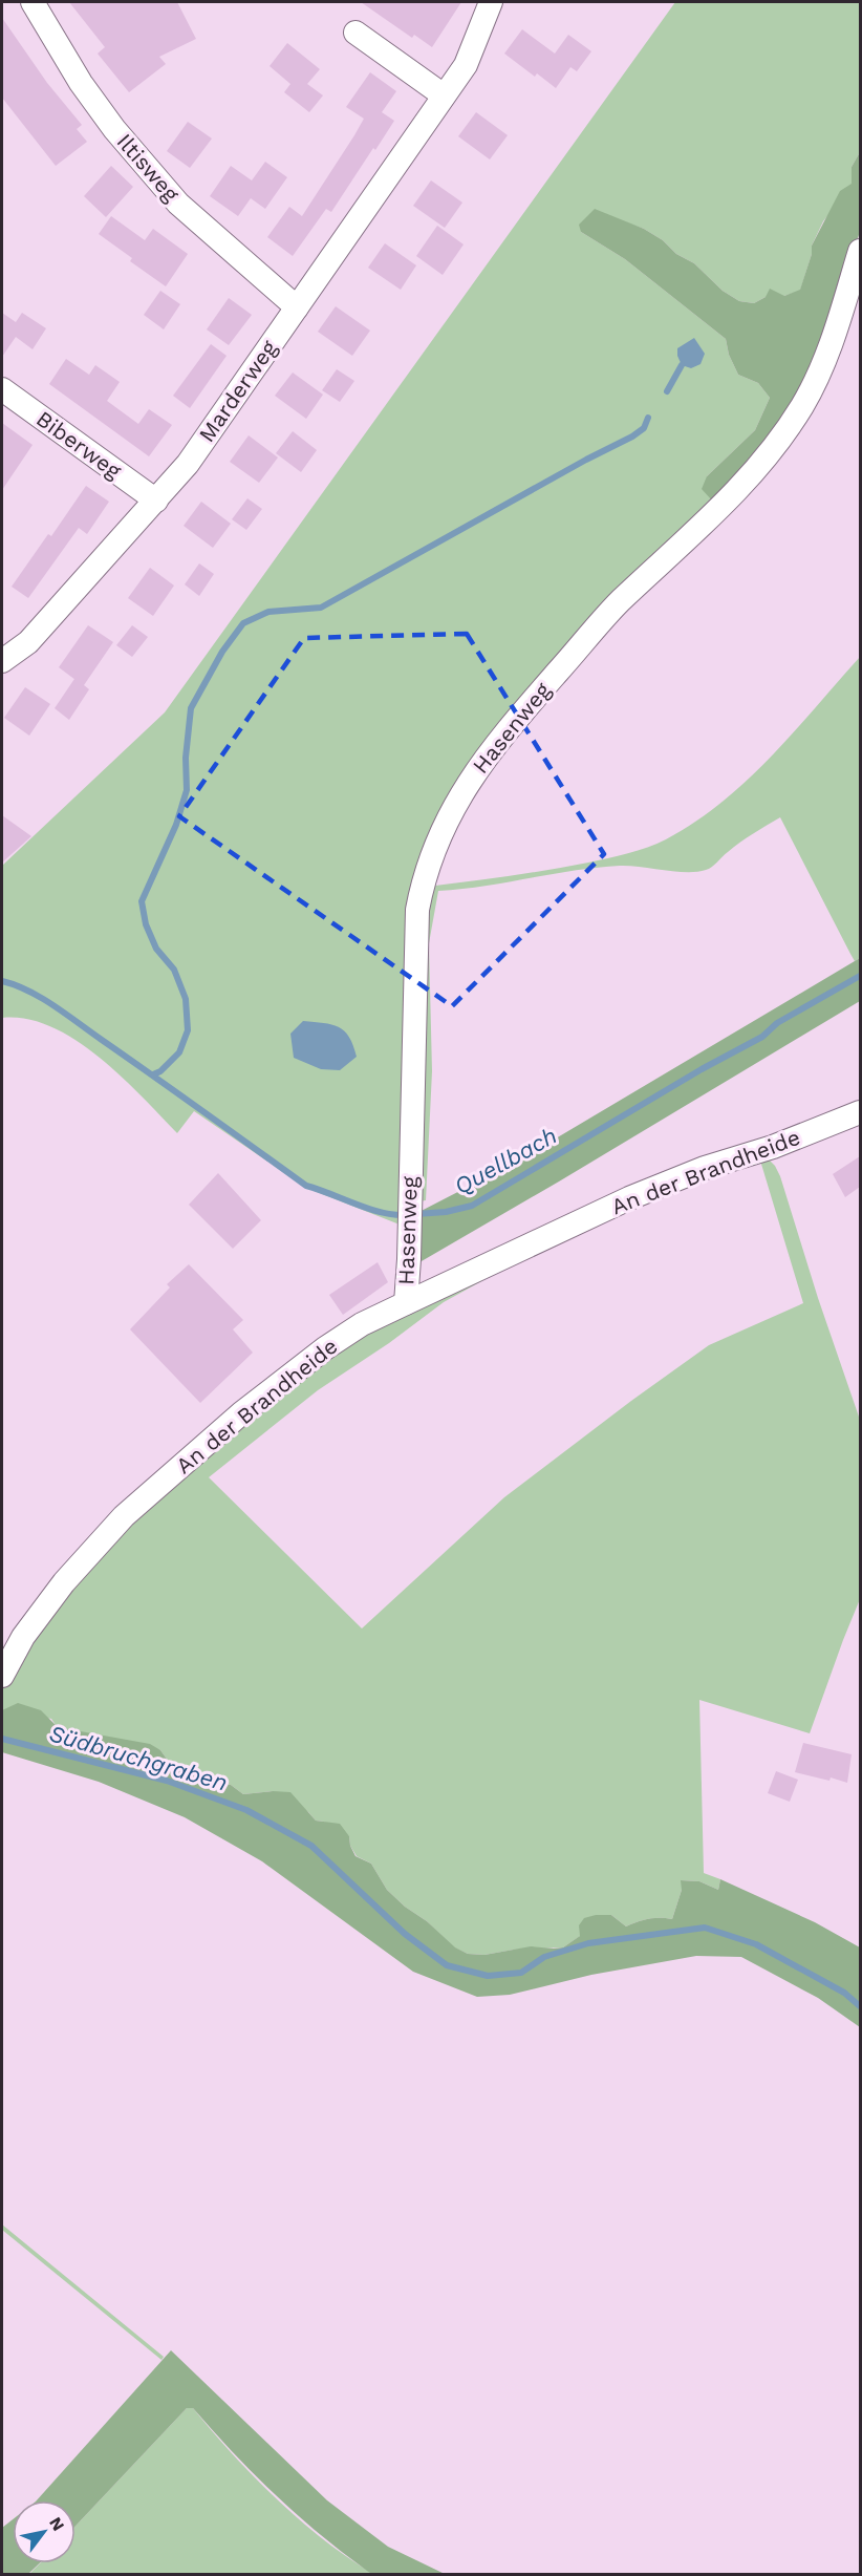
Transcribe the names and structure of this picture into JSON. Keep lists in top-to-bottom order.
{
  "streets": {
    "street": [
      "Iltisweg",
      "Marderweg",
      "Biberweg",
      "Hasenweg",
      "An der Brandheide"
    ]
  },
  "crossings": [
    ["Iltisweg", "Marderweg"],
    ["Marderweg", "Biberweg"],
    ["Hasenweg", "An der Brandheide"]
  ],
  "water": ["Quellbach", "Südbruchgraben"],
  "north": "top right"
}
